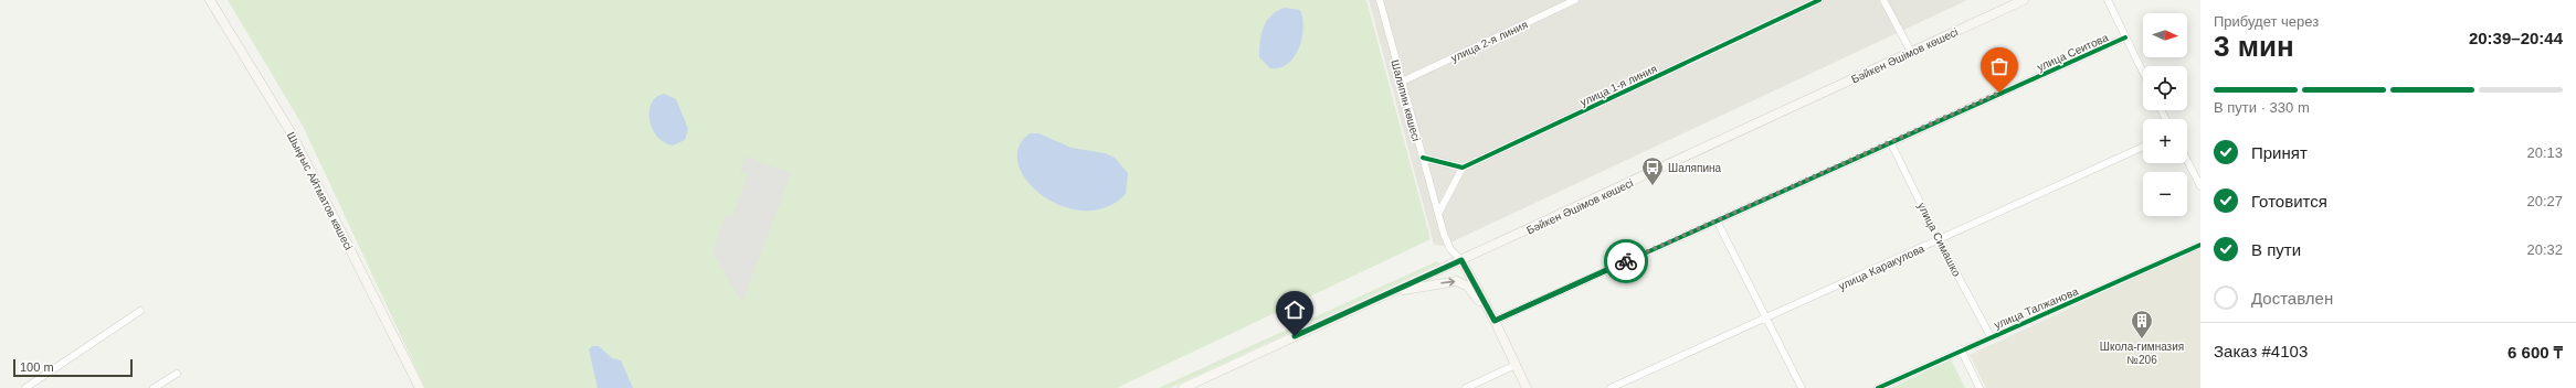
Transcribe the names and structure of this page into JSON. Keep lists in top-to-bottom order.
{
  "streets": {
    "main road": ["Бәйкен Әшімов көшесі", "Шаляпин көшесі", "Шыңғыс Айтматов көшесі"],
    "street": [
      "улица 2-я линия",
      "улица Сеитова",
      "улица 1-я линия",
      "улица Симашко",
      "улица Каракулова",
      "улица Талжанова"
    ]
  },
  "crossings": [
    ["улица 2-я линия", "Шаляпин көшесі"],
    ["улица Сеитова", "Шаляпин көшесі"],
    ["улица Сеитова", "улица Симашко"],
    ["Бәйкен Әшімов көшесі", "Шаляпин көшесі"],
    ["улица Симашко", "улица Каракулова"],
    ["улица Симашко", "улица Талжанова"]
  ],
  "places": {
    "bus stop": ["Шаляпина"],
    "building": ["Школа-гимназия №206"]
  },
  "scale_bar": "100 m",
  "north": "right",
  "page": {
    "heading": ["3 мин", "Прибудет через", "20:39–20:44"],
    "panel": ["Заказ #4103", "6 600 ₸"],
    "map_buttons": ["+", "−"],
    "bar": "В пути · 330 m",
    "list": [
      ["Принят", "20:13"],
      ["Готовится", "20:27"],
      ["В пути", "20:32"],
      "Доставлен"
    ],
    "scale": "100 m"
  }
}
